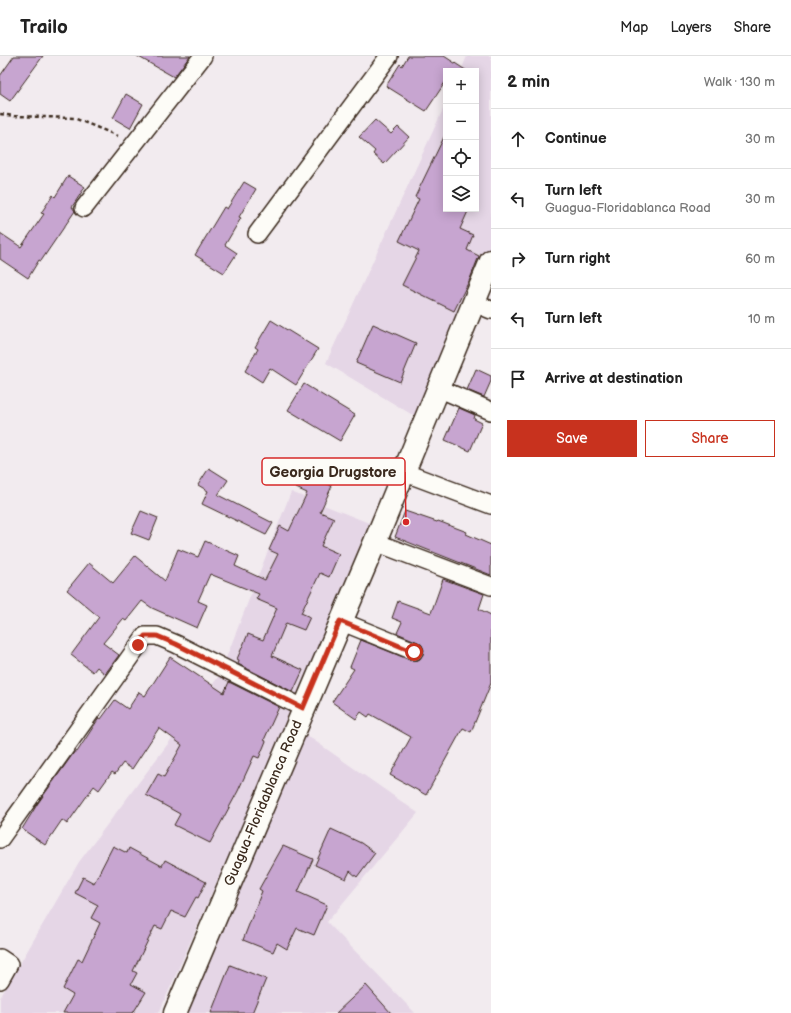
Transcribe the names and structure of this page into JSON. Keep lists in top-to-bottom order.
{
  "streets": {
    "main road": ["Guagua-Floridablanca Road"]
  },
  "places": ["Georgia Drugstore"],
  "page": {
    "header": "Trailo",
    "nav": ["Map", "Layers", "Share"],
    "heading": ["2 min", "Walk · 130 m"],
    "map_buttons": ["+", "−"],
    "list": [
      ["Continue", "30 m"],
      ["Turn left", "Guagua-Floridablanca Road", "30 m"],
      ["Turn right", "60 m"],
      ["Turn left", "10 m"],
      "Arrive at destination"
    ],
    "buttons": ["Save", "Share"]
  }
}
